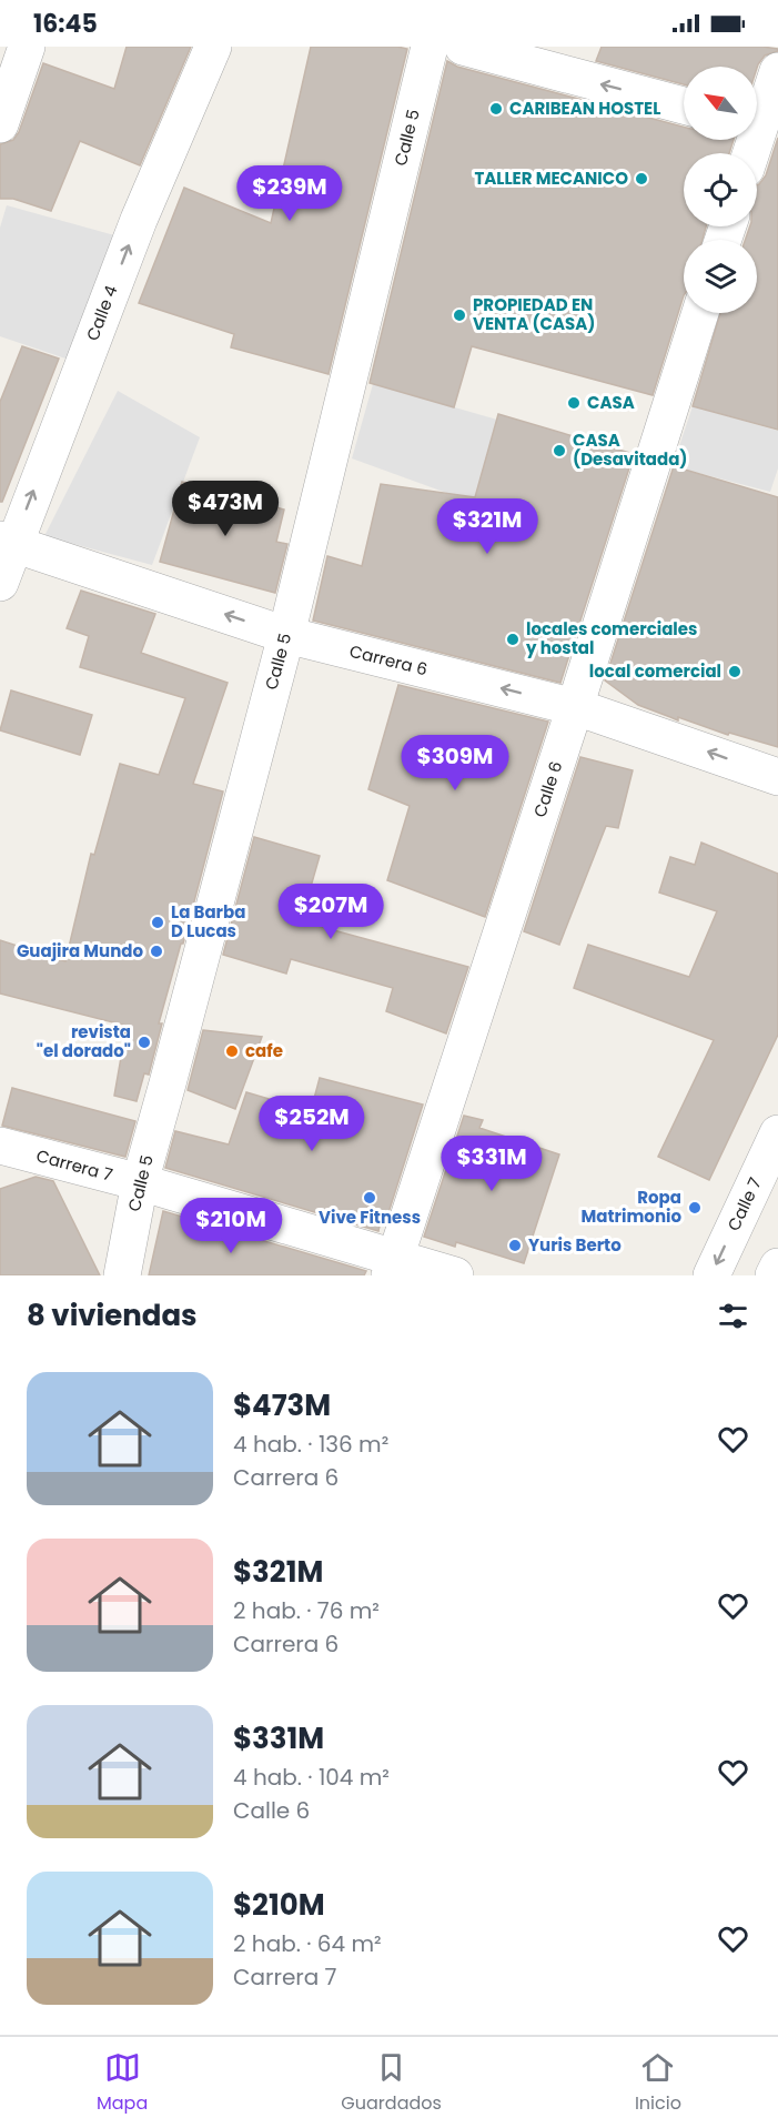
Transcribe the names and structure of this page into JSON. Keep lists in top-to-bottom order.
{
  "streets": {
    "street": [
      "Calle 5",
      "Calle 4",
      "Carrera 6",
      "Calle 6",
      "Carrera 7",
      "Calle 7"
    ]
  },
  "crossings": [
    ["Calle 5", "Carrera 6"],
    ["Calle 5", "Carrera 7"],
    ["Calle 4", "Carrera 6"],
    ["Carrera 6", "Calle 6"],
    ["Calle 6", "Carrera 7"]
  ],
  "one_way": ["Calle 4", "Carrera 6", "Calle 7"],
  "places": [
    "CARIBEAN HOSTEL",
    "TALLER MECANICO",
    "PROPIEDAD EN VENTA (CASA)",
    "CASA",
    "CASA (Desavitada)",
    "locales comerciales y hostal",
    "local comercial",
    "La Barba D Lucas",
    "Guajira Mundo",
    "revista \"el dorado\"",
    "cafe",
    "Vive Fitness",
    "Ropa Matrimonio",
    "Yuris Berto"
  ],
  "north": "top left",
  "page": {
    "status": "16:45",
    "price": [
      "$239M",
      "$473M",
      "$321M",
      "$309M",
      "$207M",
      "$252M",
      "$331M",
      "$210M"
    ],
    "heading": "8 viviendas",
    "list": [
      {
        "name": "$473M",
        "note": "4 hab. · 136 m² · Carrera 6"
      },
      {
        "name": "$321M",
        "note": "2 hab. · 76 m² · Carrera 6"
      },
      {
        "name": "$331M",
        "note": "4 hab. · 104 m² · Calle 6"
      },
      {
        "name": "$210M",
        "note": "2 hab. · 64 m² · Carrera 7"
      }
    ],
    "tabs": ["Mapa", "Guardados", "Inicio"]
  }
}
